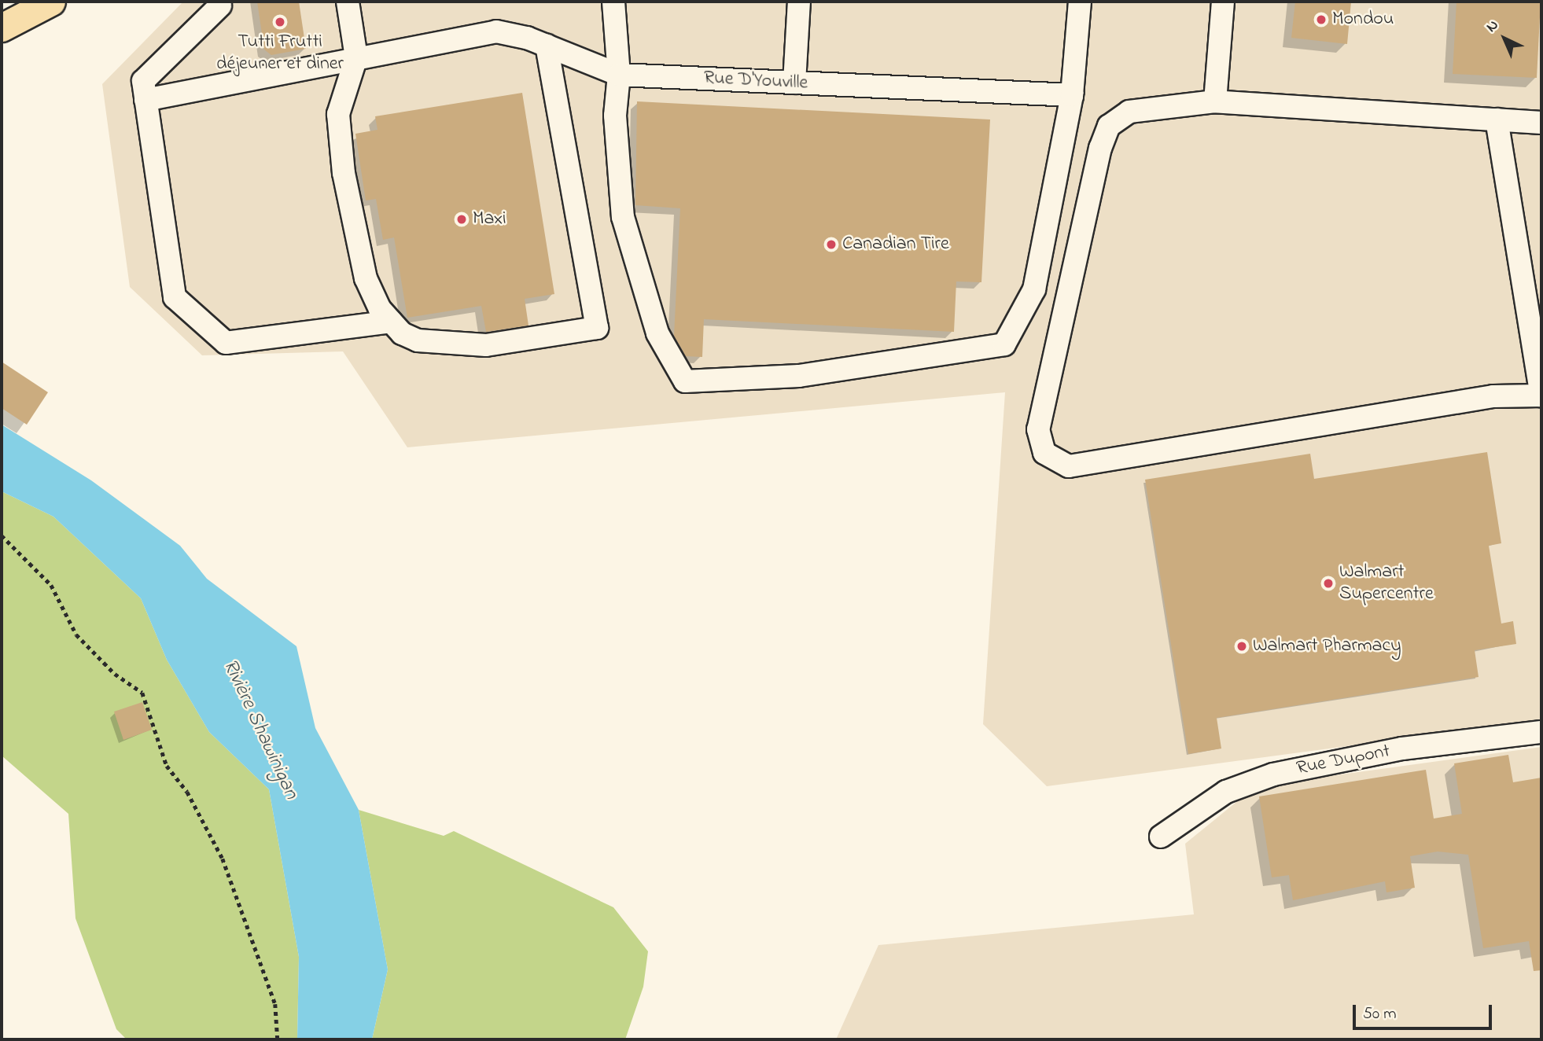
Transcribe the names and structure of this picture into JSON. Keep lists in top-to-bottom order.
{
  "streets": {
    "street": ["Rue D'Youville", "Rue Dupont"]
  },
  "water": ["Rivière Shawinigan"],
  "places": [
    "Mondou",
    "Tutti Frutti déjeuner et diner",
    "Maxi",
    "Canadian Tire",
    "Walmart Supercentre",
    "Walmart Pharmacy"
  ],
  "scale_bar": "50 m",
  "north": "top left"
}
